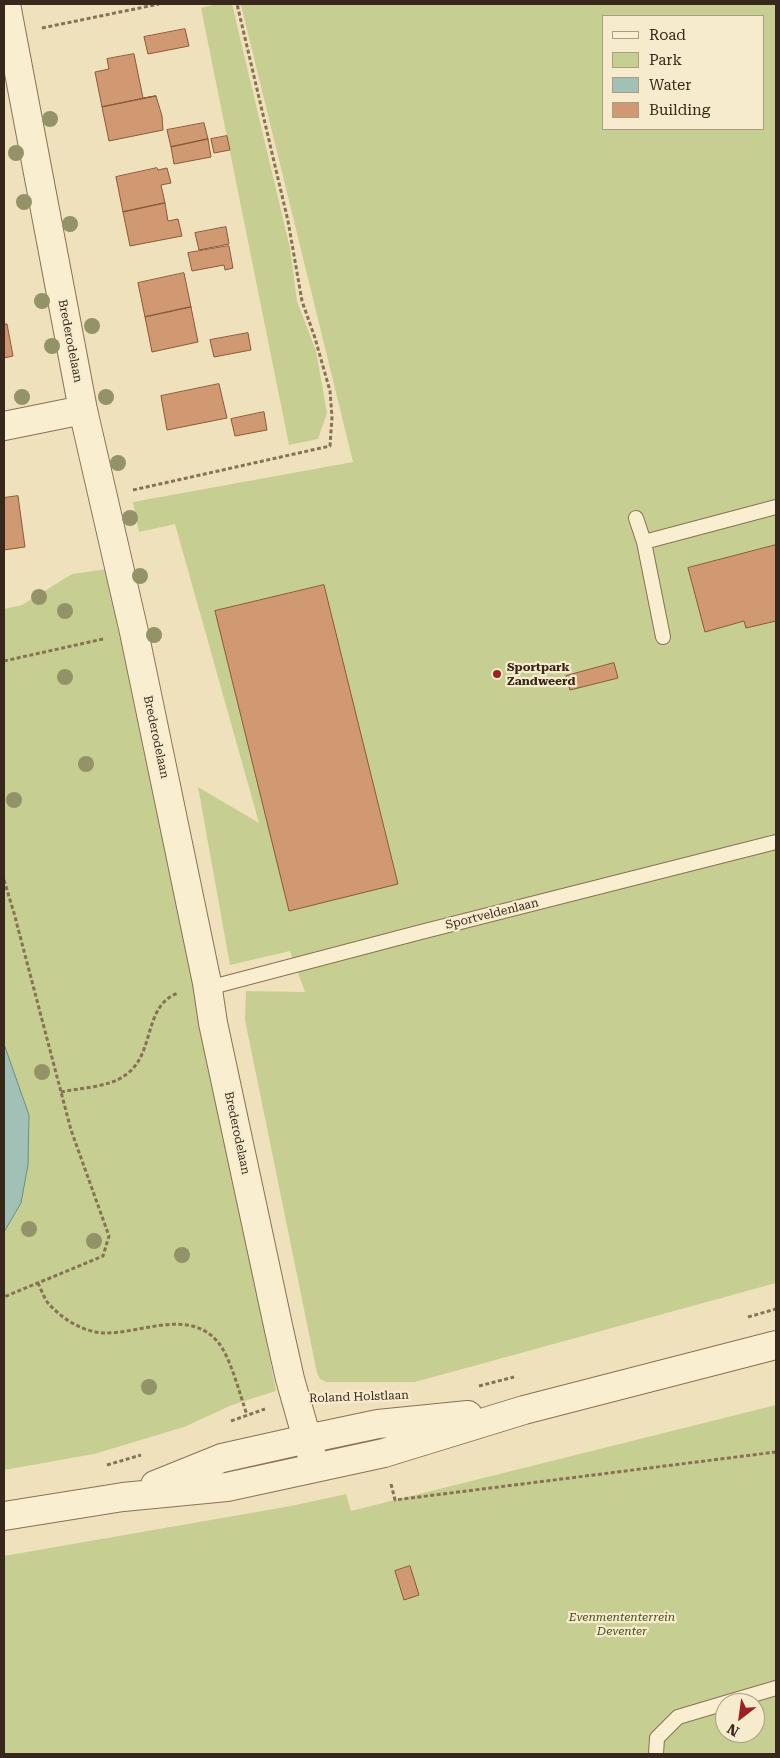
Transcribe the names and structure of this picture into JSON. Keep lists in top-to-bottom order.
{
  "streets": {
    "street": ["Brederodelaan", "Roland Holstlaan"],
    "lane": ["Sportveldenlaan"]
  },
  "crossings": [
    ["Brederodelaan", "Sportveldenlaan"],
    ["Brederodelaan", "Roland Holstlaan"]
  ],
  "parks": ["Evenmententerrein Deventer"],
  "places": ["Sportpark Zandweerd"],
  "legend": [
    "Road",
    "Park",
    "Water",
    "Building"
  ],
  "north": "bottom left"
}
